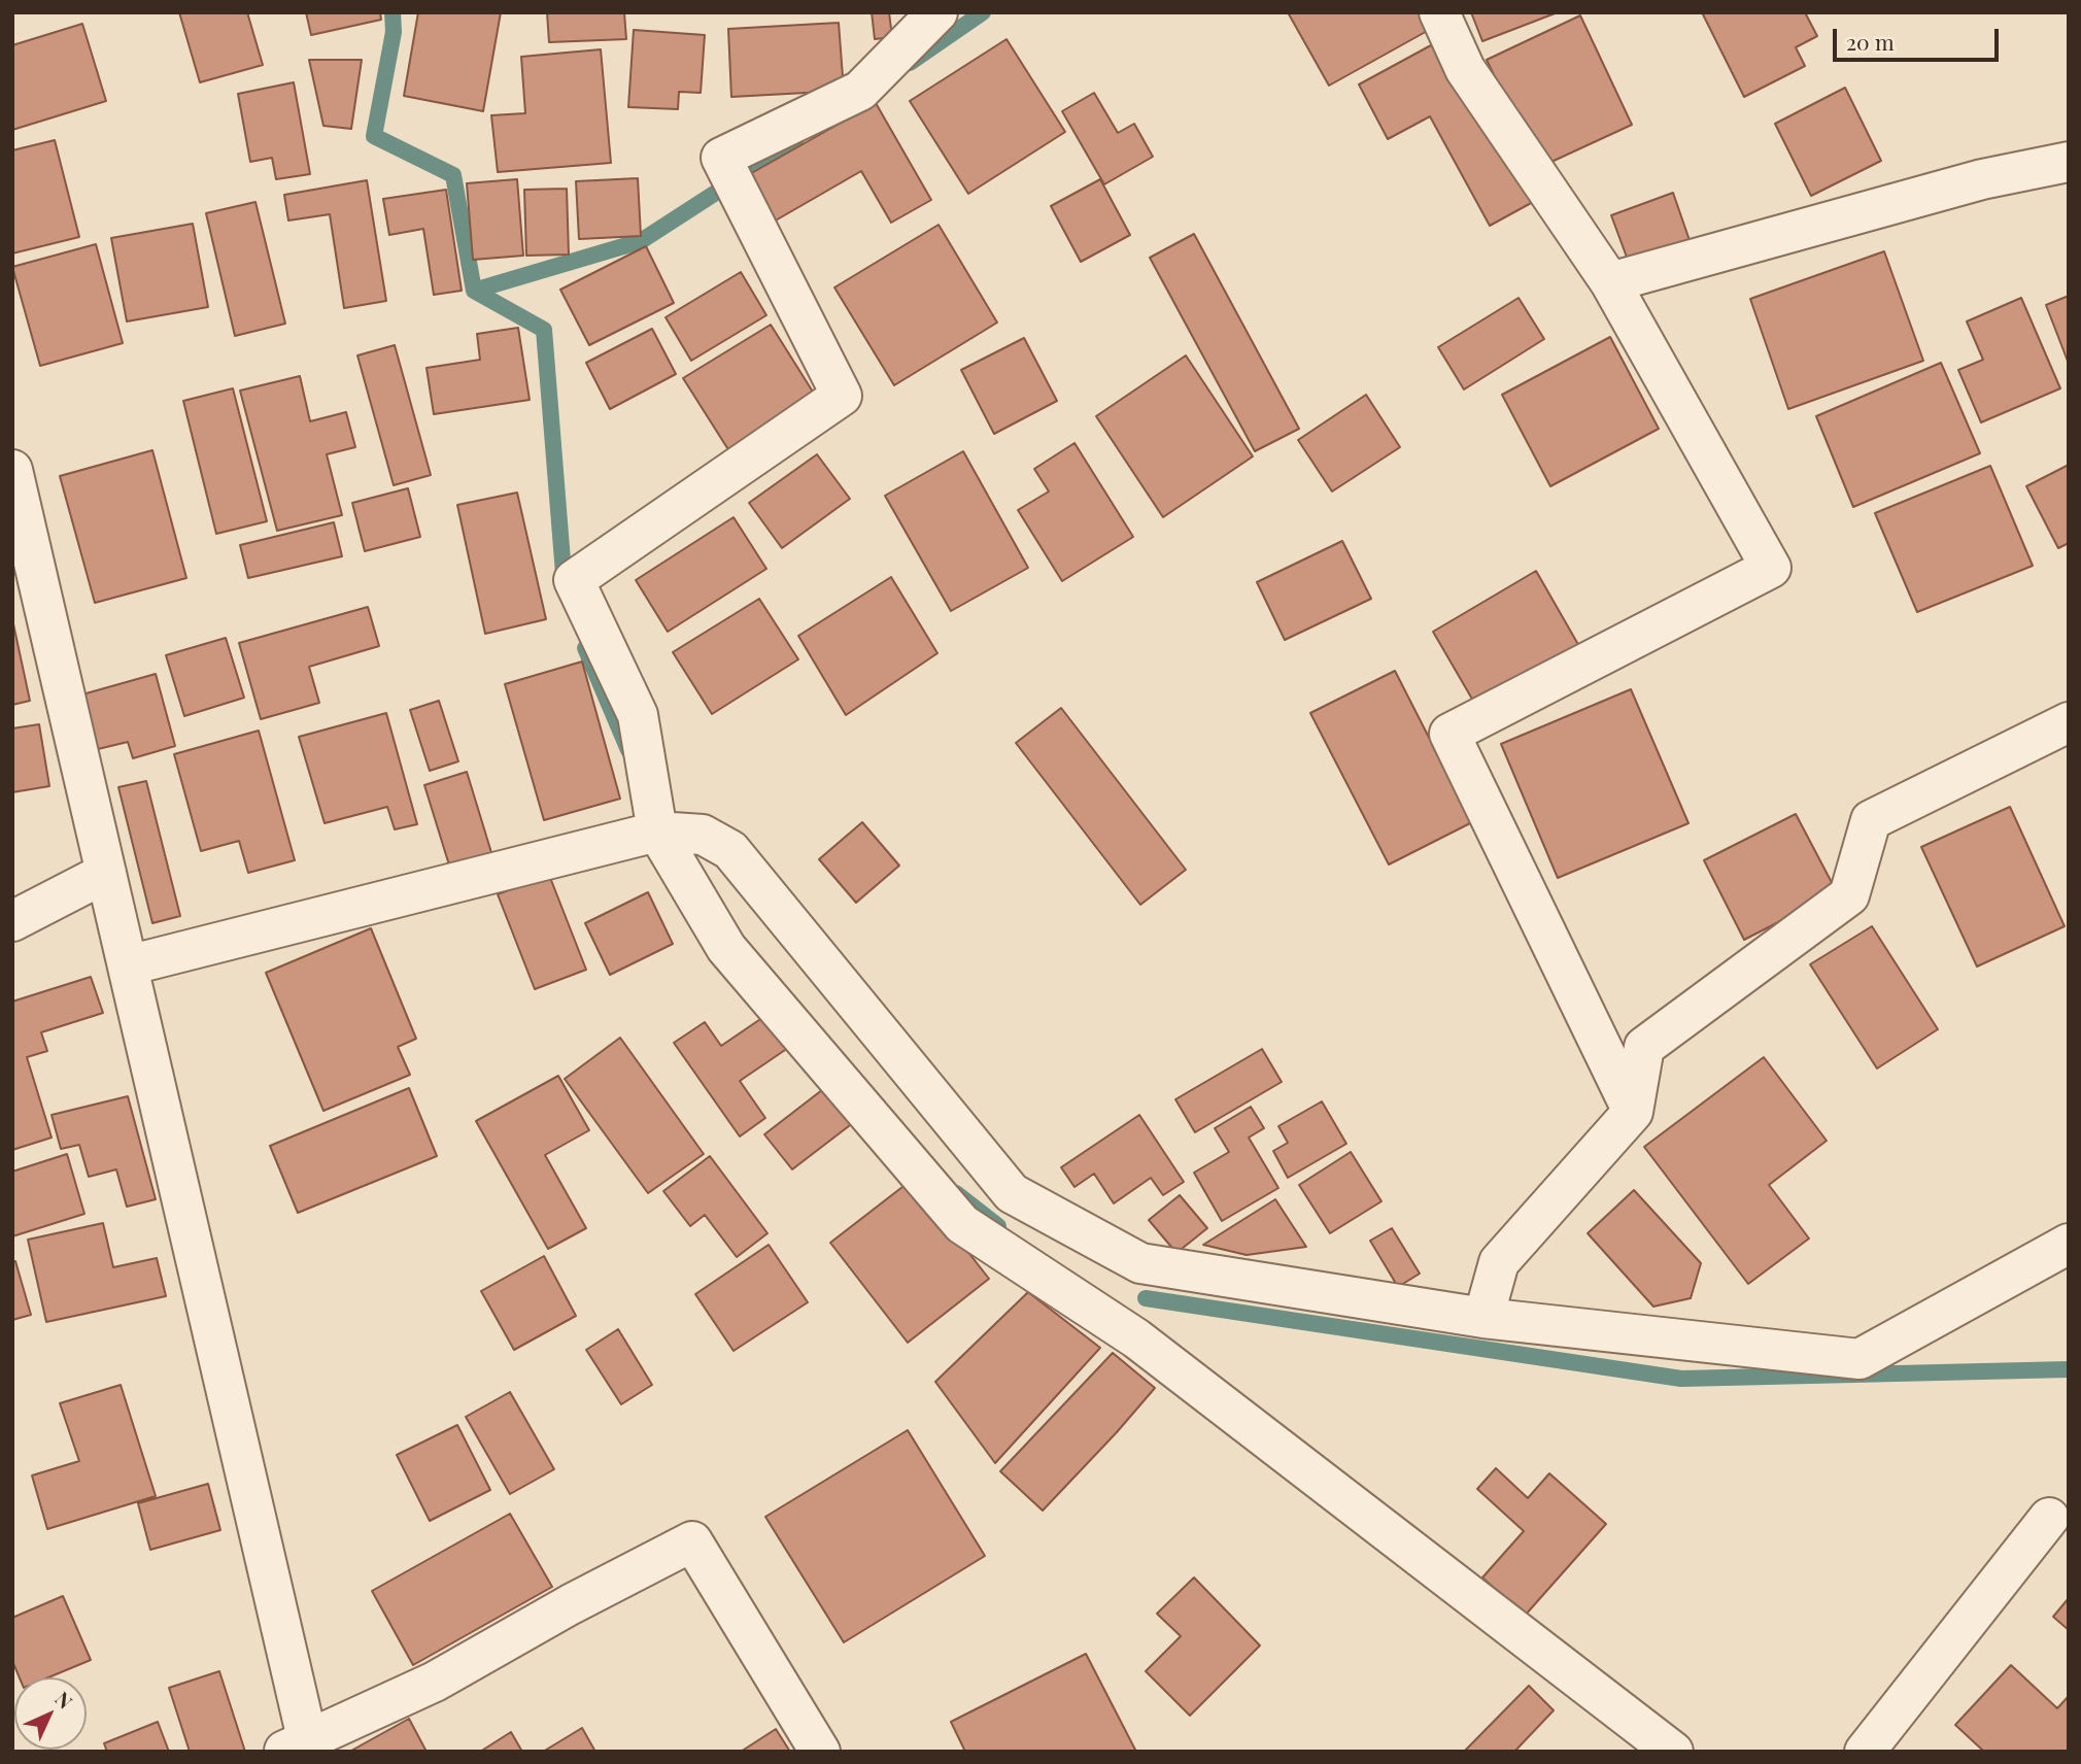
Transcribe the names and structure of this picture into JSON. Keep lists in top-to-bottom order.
{
  "scale_bar": "20 m",
  "north": "top right"
}
